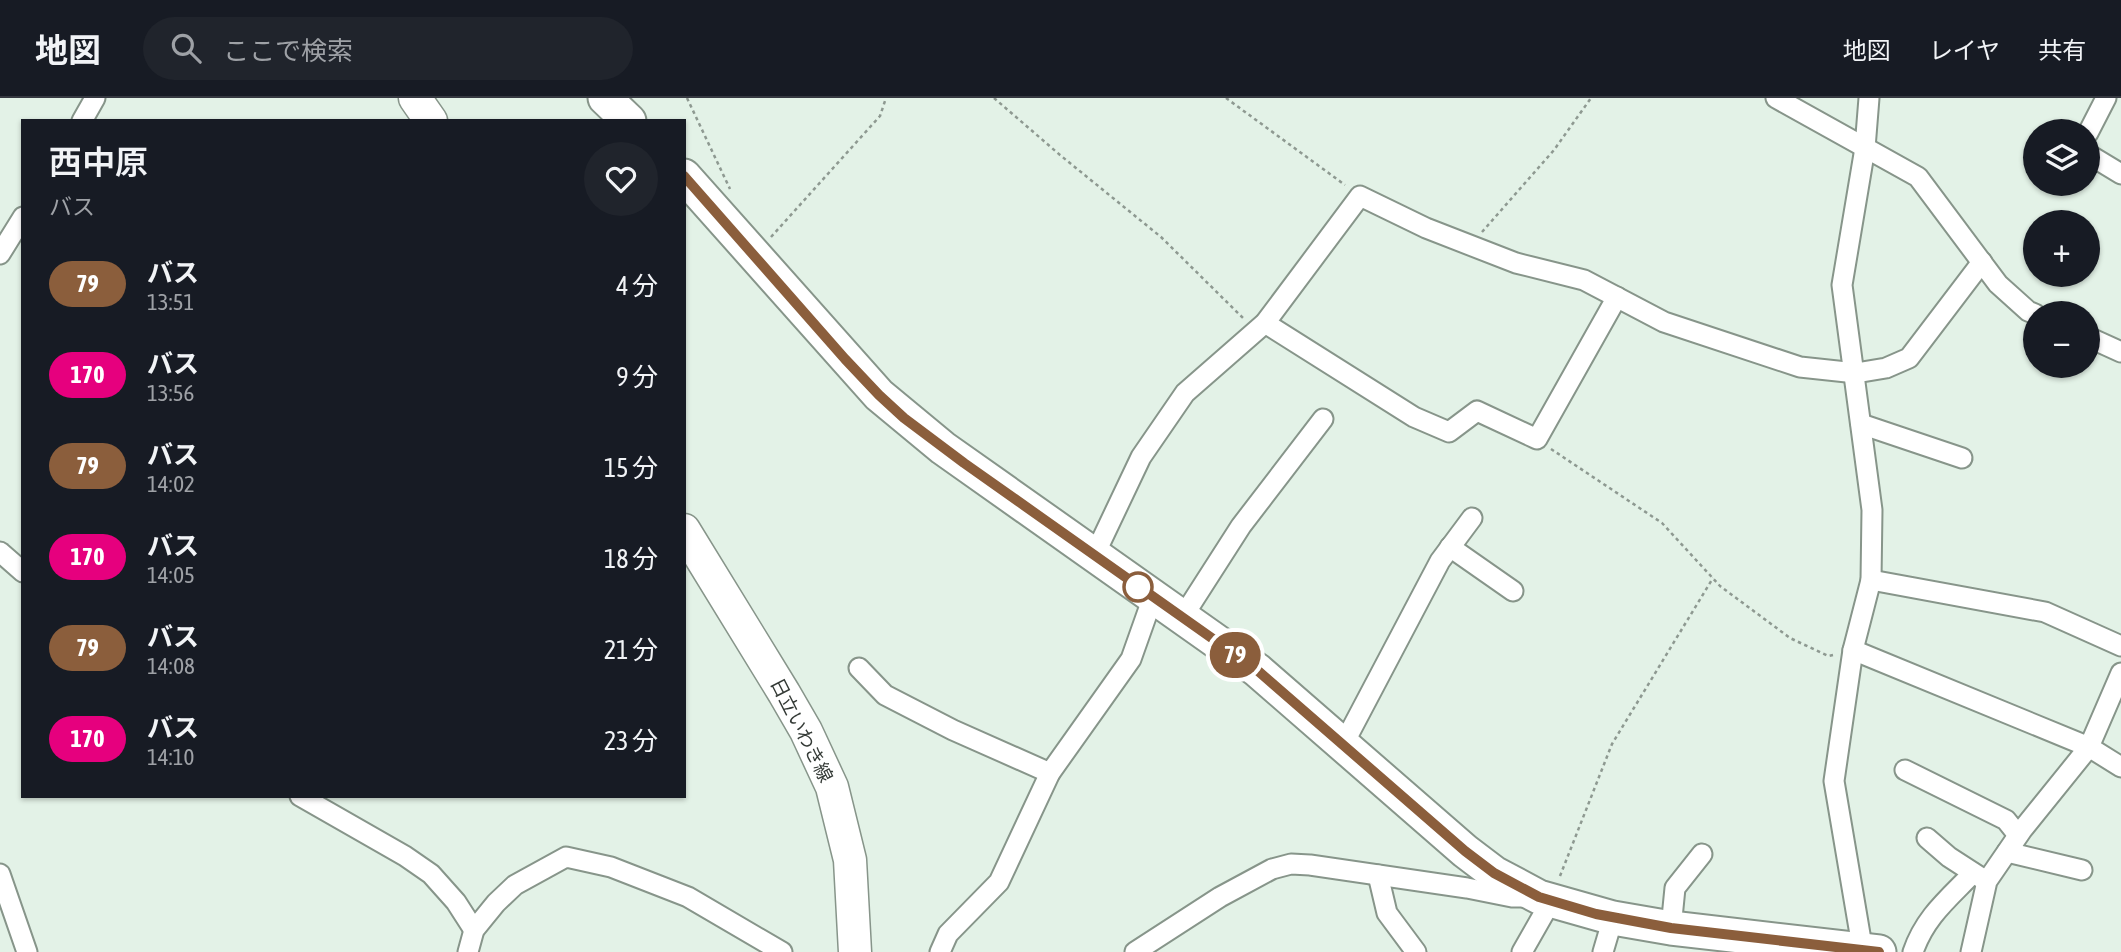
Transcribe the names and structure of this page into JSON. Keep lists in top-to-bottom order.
{
  "streets": {
    "main road": ["日立いわき線"]
  },
  "lines": ["bus line 79"],
  "page": {
    "header": "地図",
    "search": "ここで検索",
    "nav": ["地図", "レイヤ", "共有"],
    "on_map": "79",
    "map_buttons": ["+", "−"],
    "heading": ["西中原", "バス"],
    "list": [
      {
        "mark": "79",
        "name": "バス",
        "note": "13:51",
        "value": "4 分"
      },
      {
        "mark": "170",
        "name": "バス",
        "note": "13:56",
        "value": "9 分"
      },
      {
        "mark": "79",
        "name": "バス",
        "note": "14:02",
        "value": "15 分"
      },
      {
        "mark": "170",
        "name": "バス",
        "note": "14:05",
        "value": "18 分"
      },
      {
        "mark": "79",
        "name": "バス",
        "note": "14:08",
        "value": "21 分"
      },
      {
        "mark": "170",
        "name": "バス",
        "note": "14:10",
        "value": "23 分"
      }
    ]
  }
}
